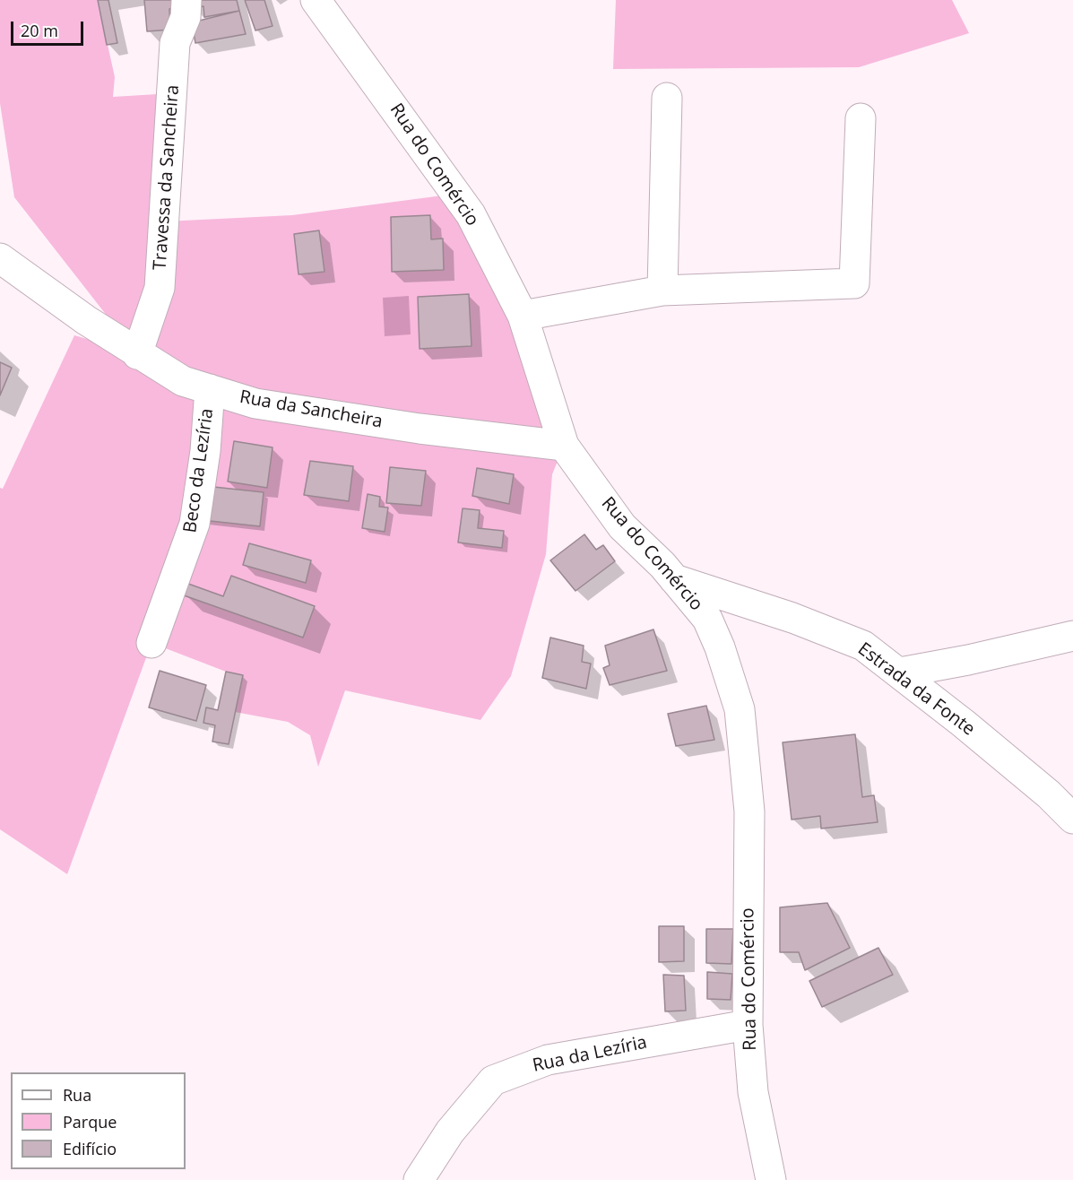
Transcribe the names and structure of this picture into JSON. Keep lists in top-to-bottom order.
{
  "streets": {
    "street": [
      "Rua do Comércio",
      "Travessa da Sancheira",
      "Rua da Sancheira",
      "Beco da Lezíria",
      "Estrada da Fonte",
      "Rua da Lezíria"
    ]
  },
  "crossings": [
    ["Rua do Comércio", "Rua da Sancheira"],
    ["Rua do Comércio", "Estrada da Fonte"],
    ["Rua do Comércio", "Rua da Lezíria"],
    ["Travessa da Sancheira", "Rua da Sancheira"],
    ["Rua da Sancheira", "Beco da Lezíria"]
  ],
  "legend": ["Rua", "Parque", "Edifício"],
  "scale_bar": "20 m"
}
